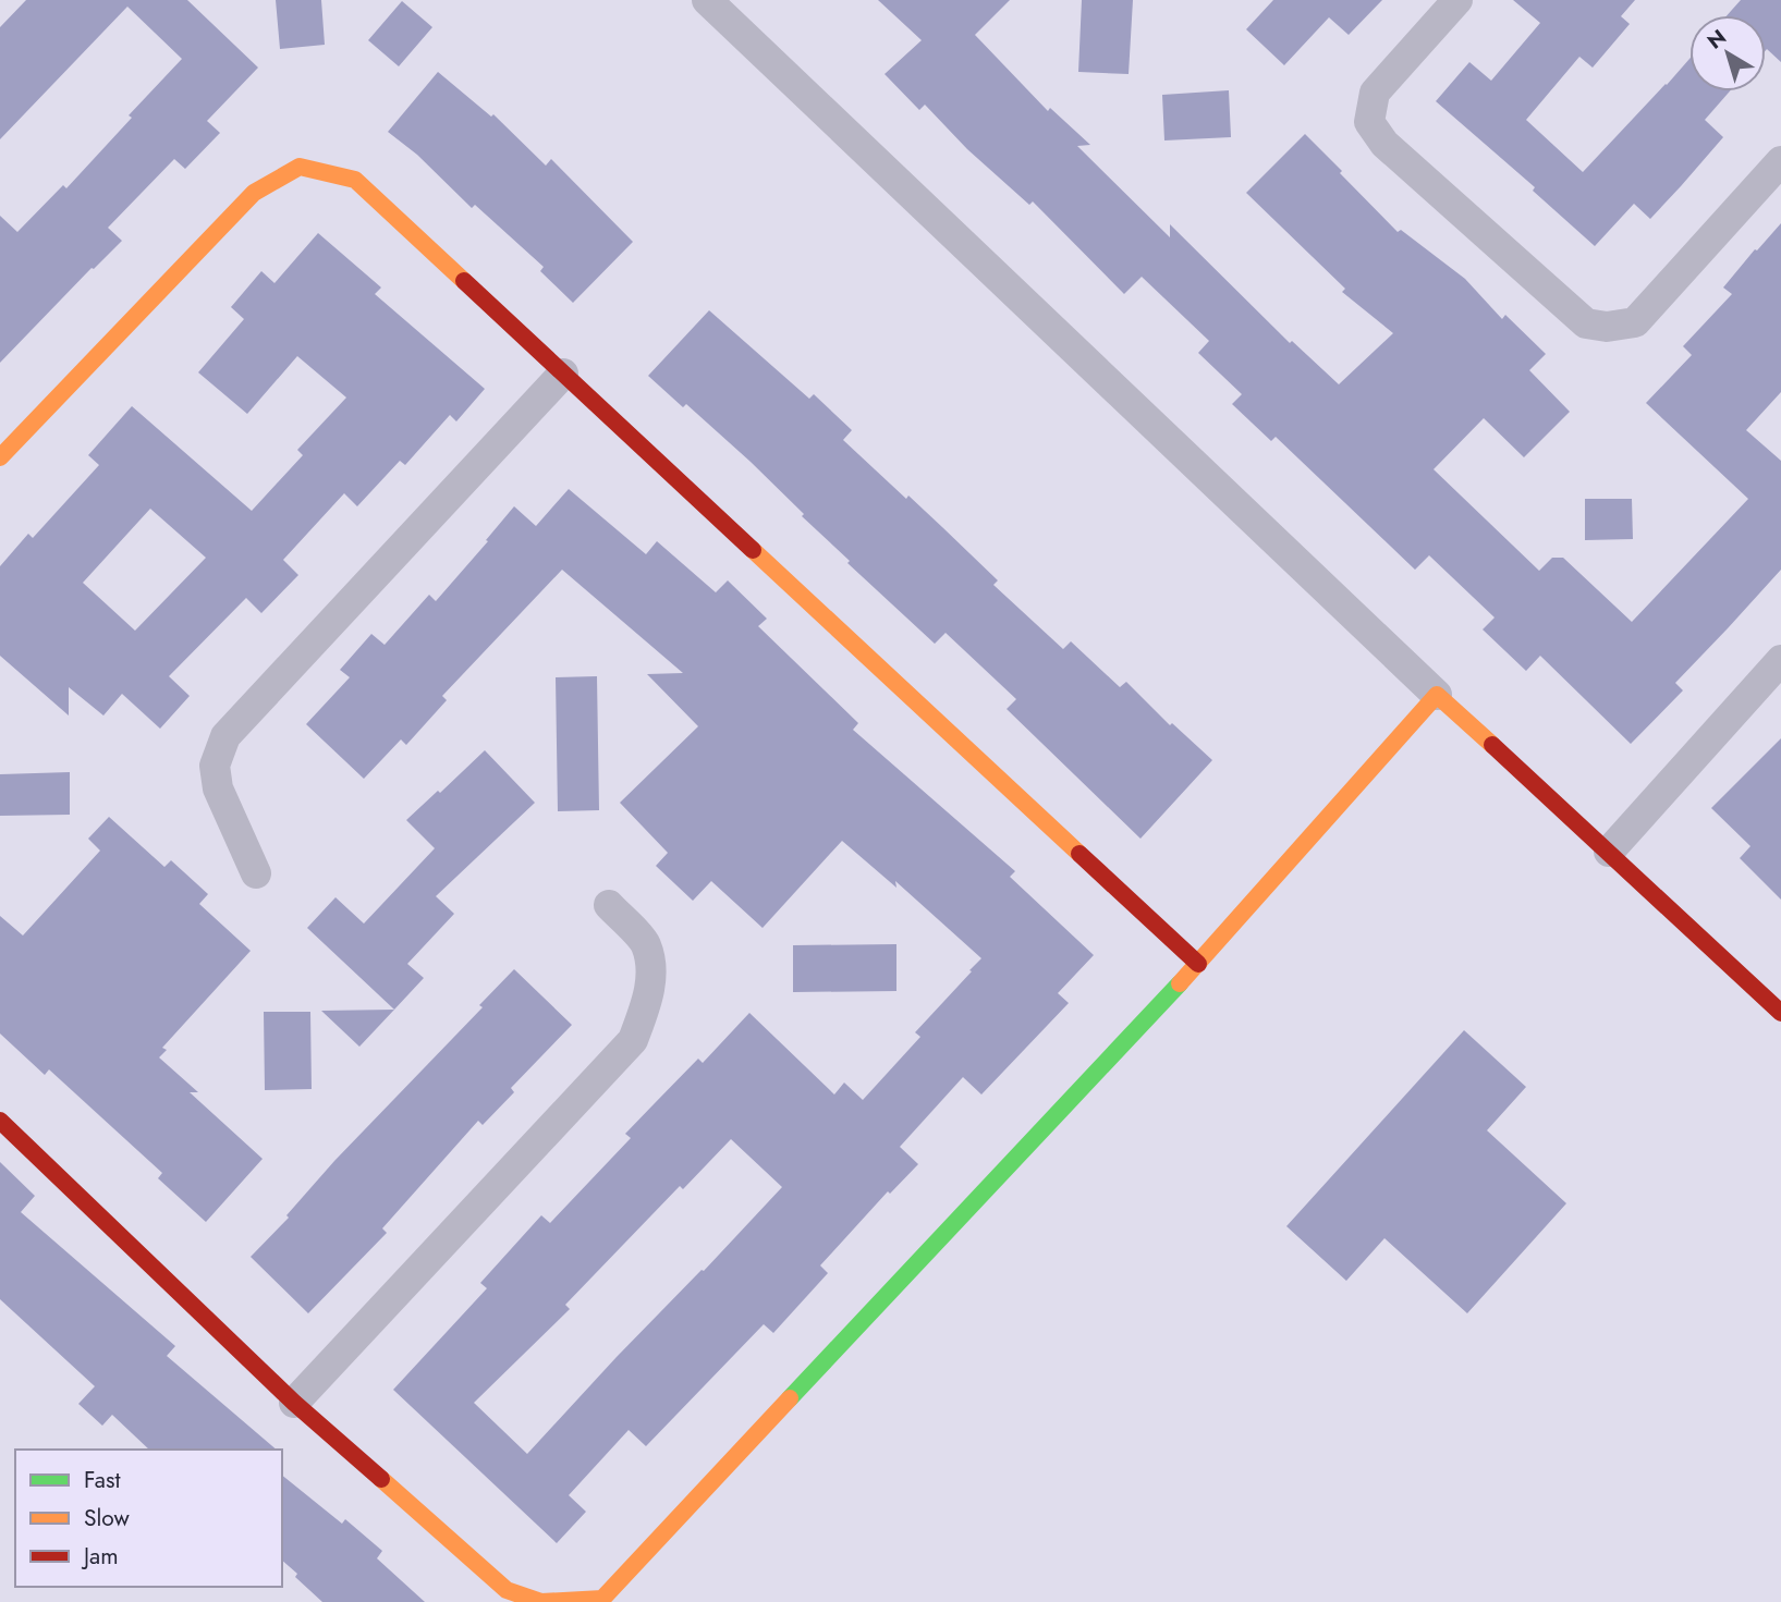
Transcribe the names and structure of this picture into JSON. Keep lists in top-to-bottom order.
{
  "legend": ["Fast", "Slow", "Jam"],
  "north": "top left"
}
